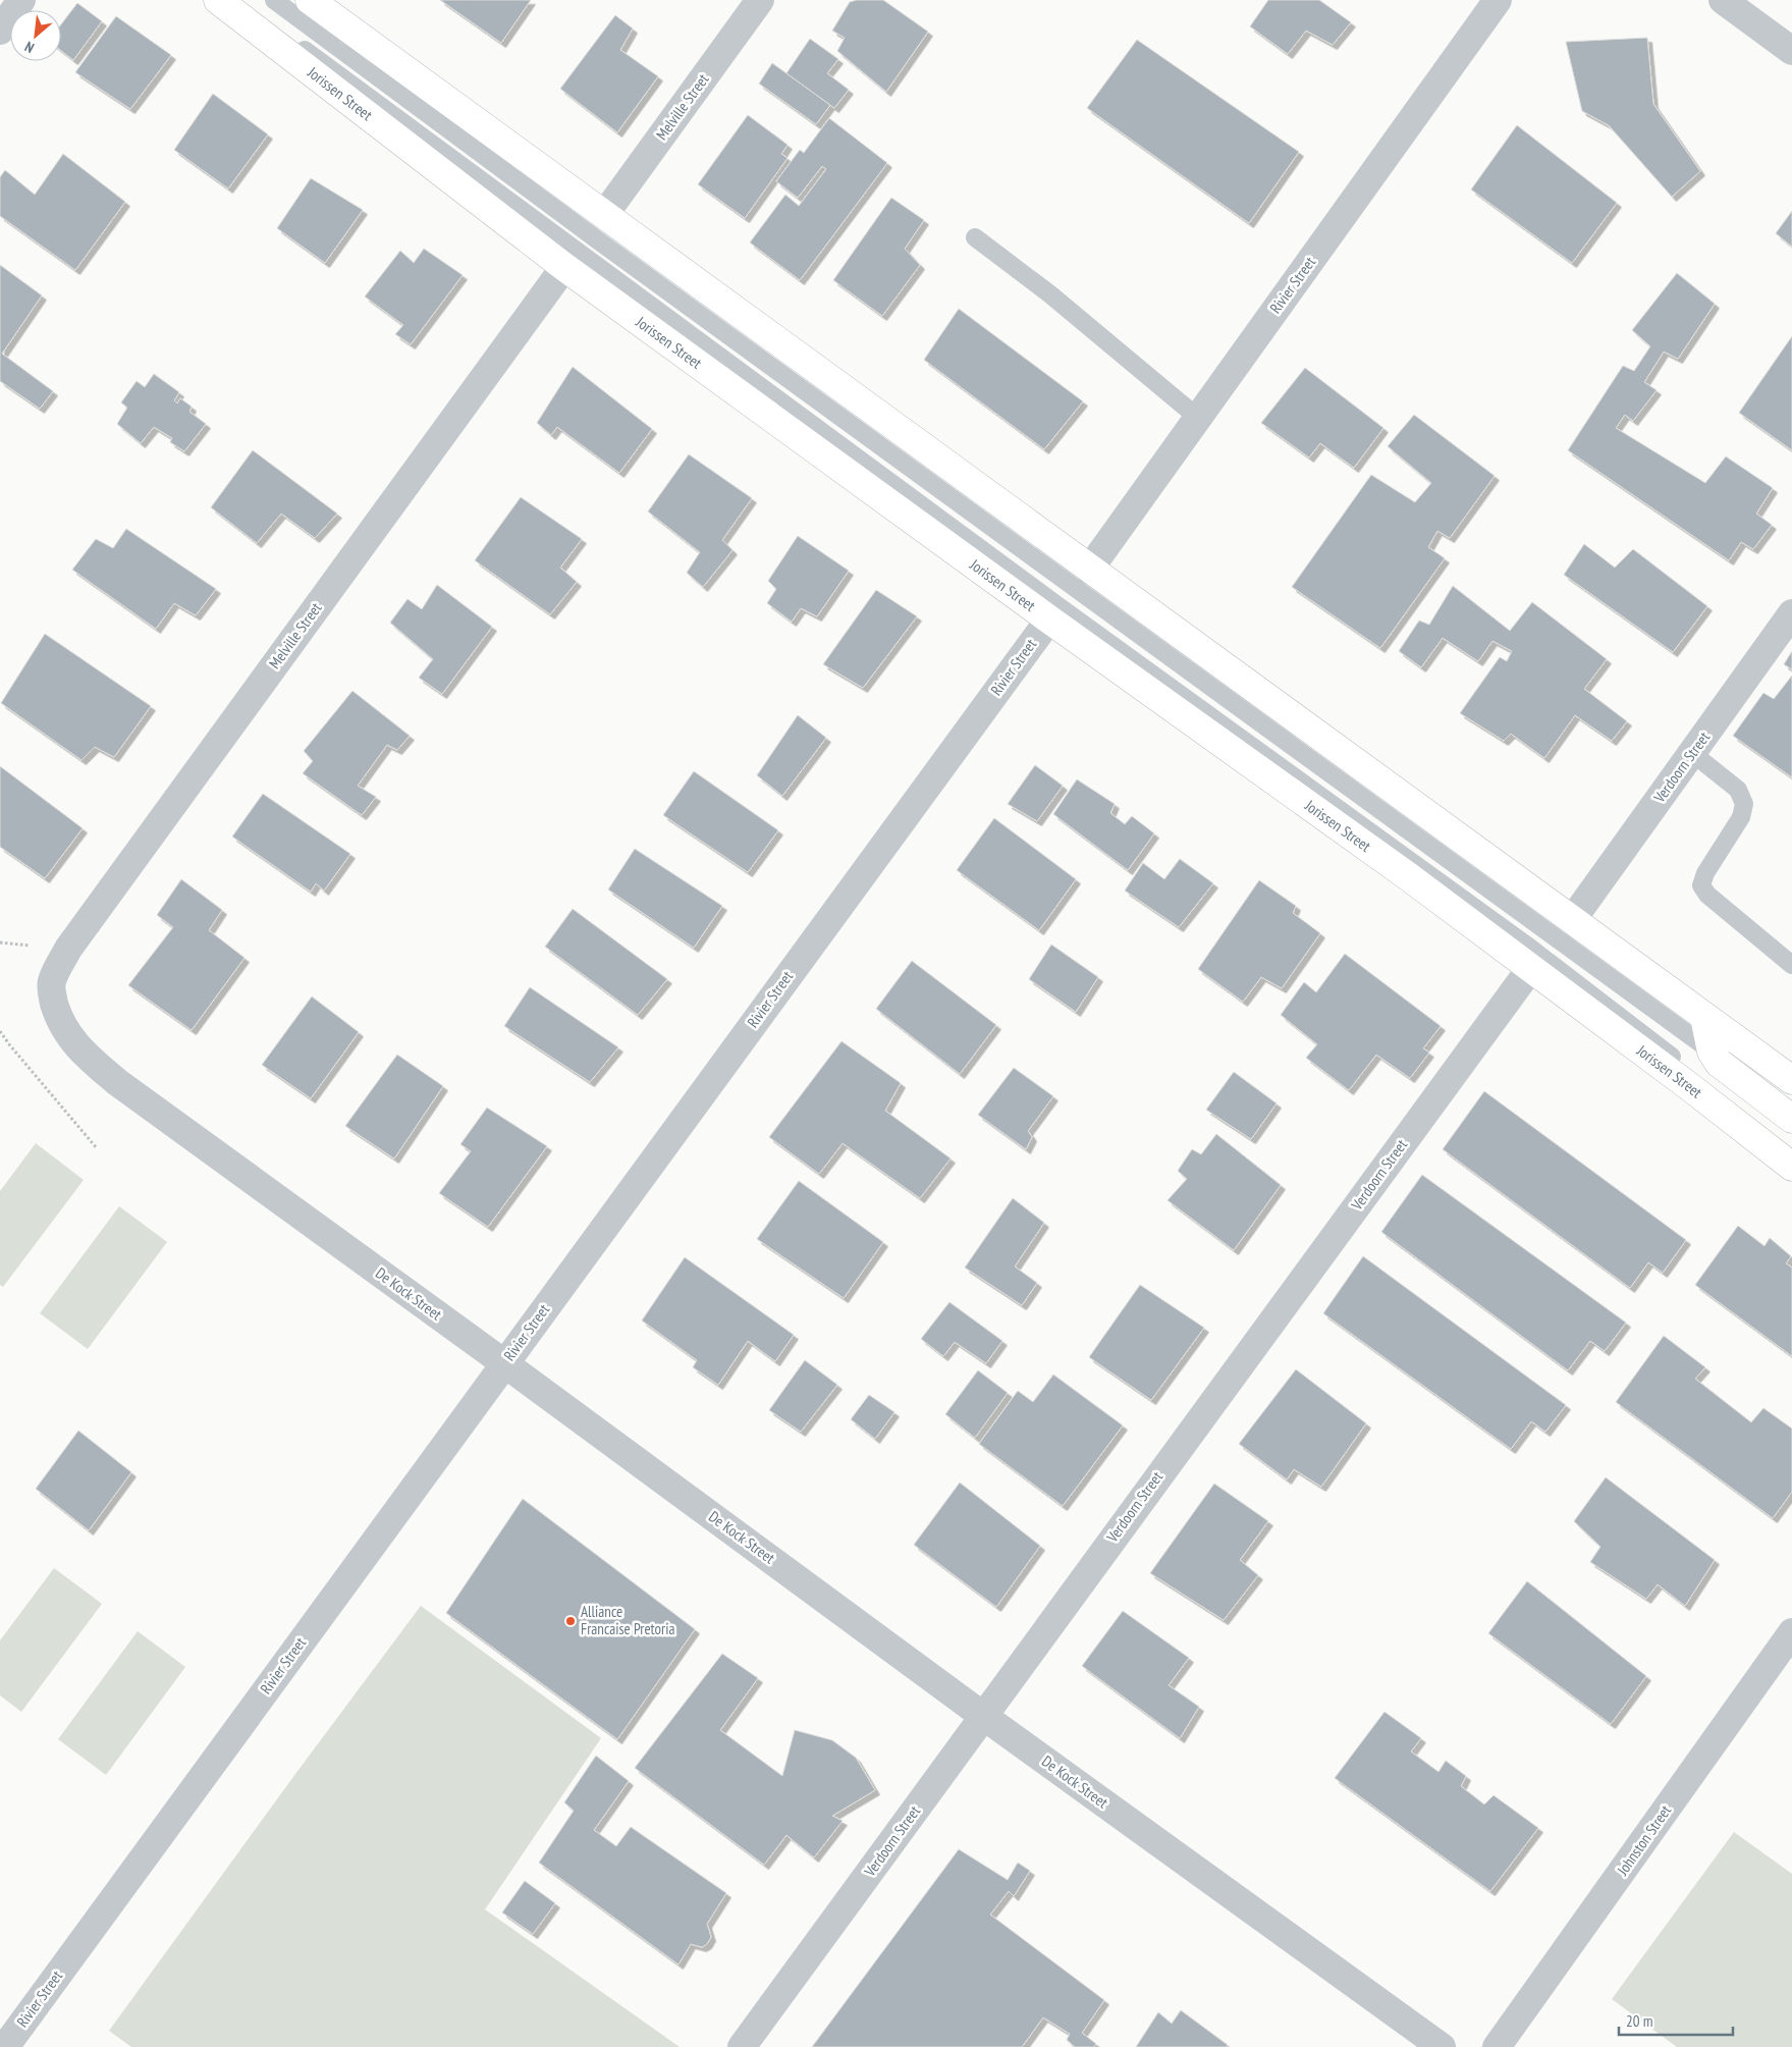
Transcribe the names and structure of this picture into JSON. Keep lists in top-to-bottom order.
{
  "streets": {
    "main road": ["Jorissen Street"],
    "street": [
      "Melville Street",
      "Rivier Street",
      "Verdoorn Street",
      "De Kock Street",
      "Johnston Street"
    ]
  },
  "crossings": [
    ["Jorissen Street", "Melville Street"],
    ["Jorissen Street", "Rivier Street"],
    ["Jorissen Street", "Verdoorn Street"],
    ["Melville Street", "De Kock Street"],
    ["Rivier Street", "De Kock Street"],
    ["Verdoorn Street", "De Kock Street"]
  ],
  "places": ["Alliance Francaise Pretoria"],
  "scale_bar": "20 m",
  "north": "bottom left"
}
